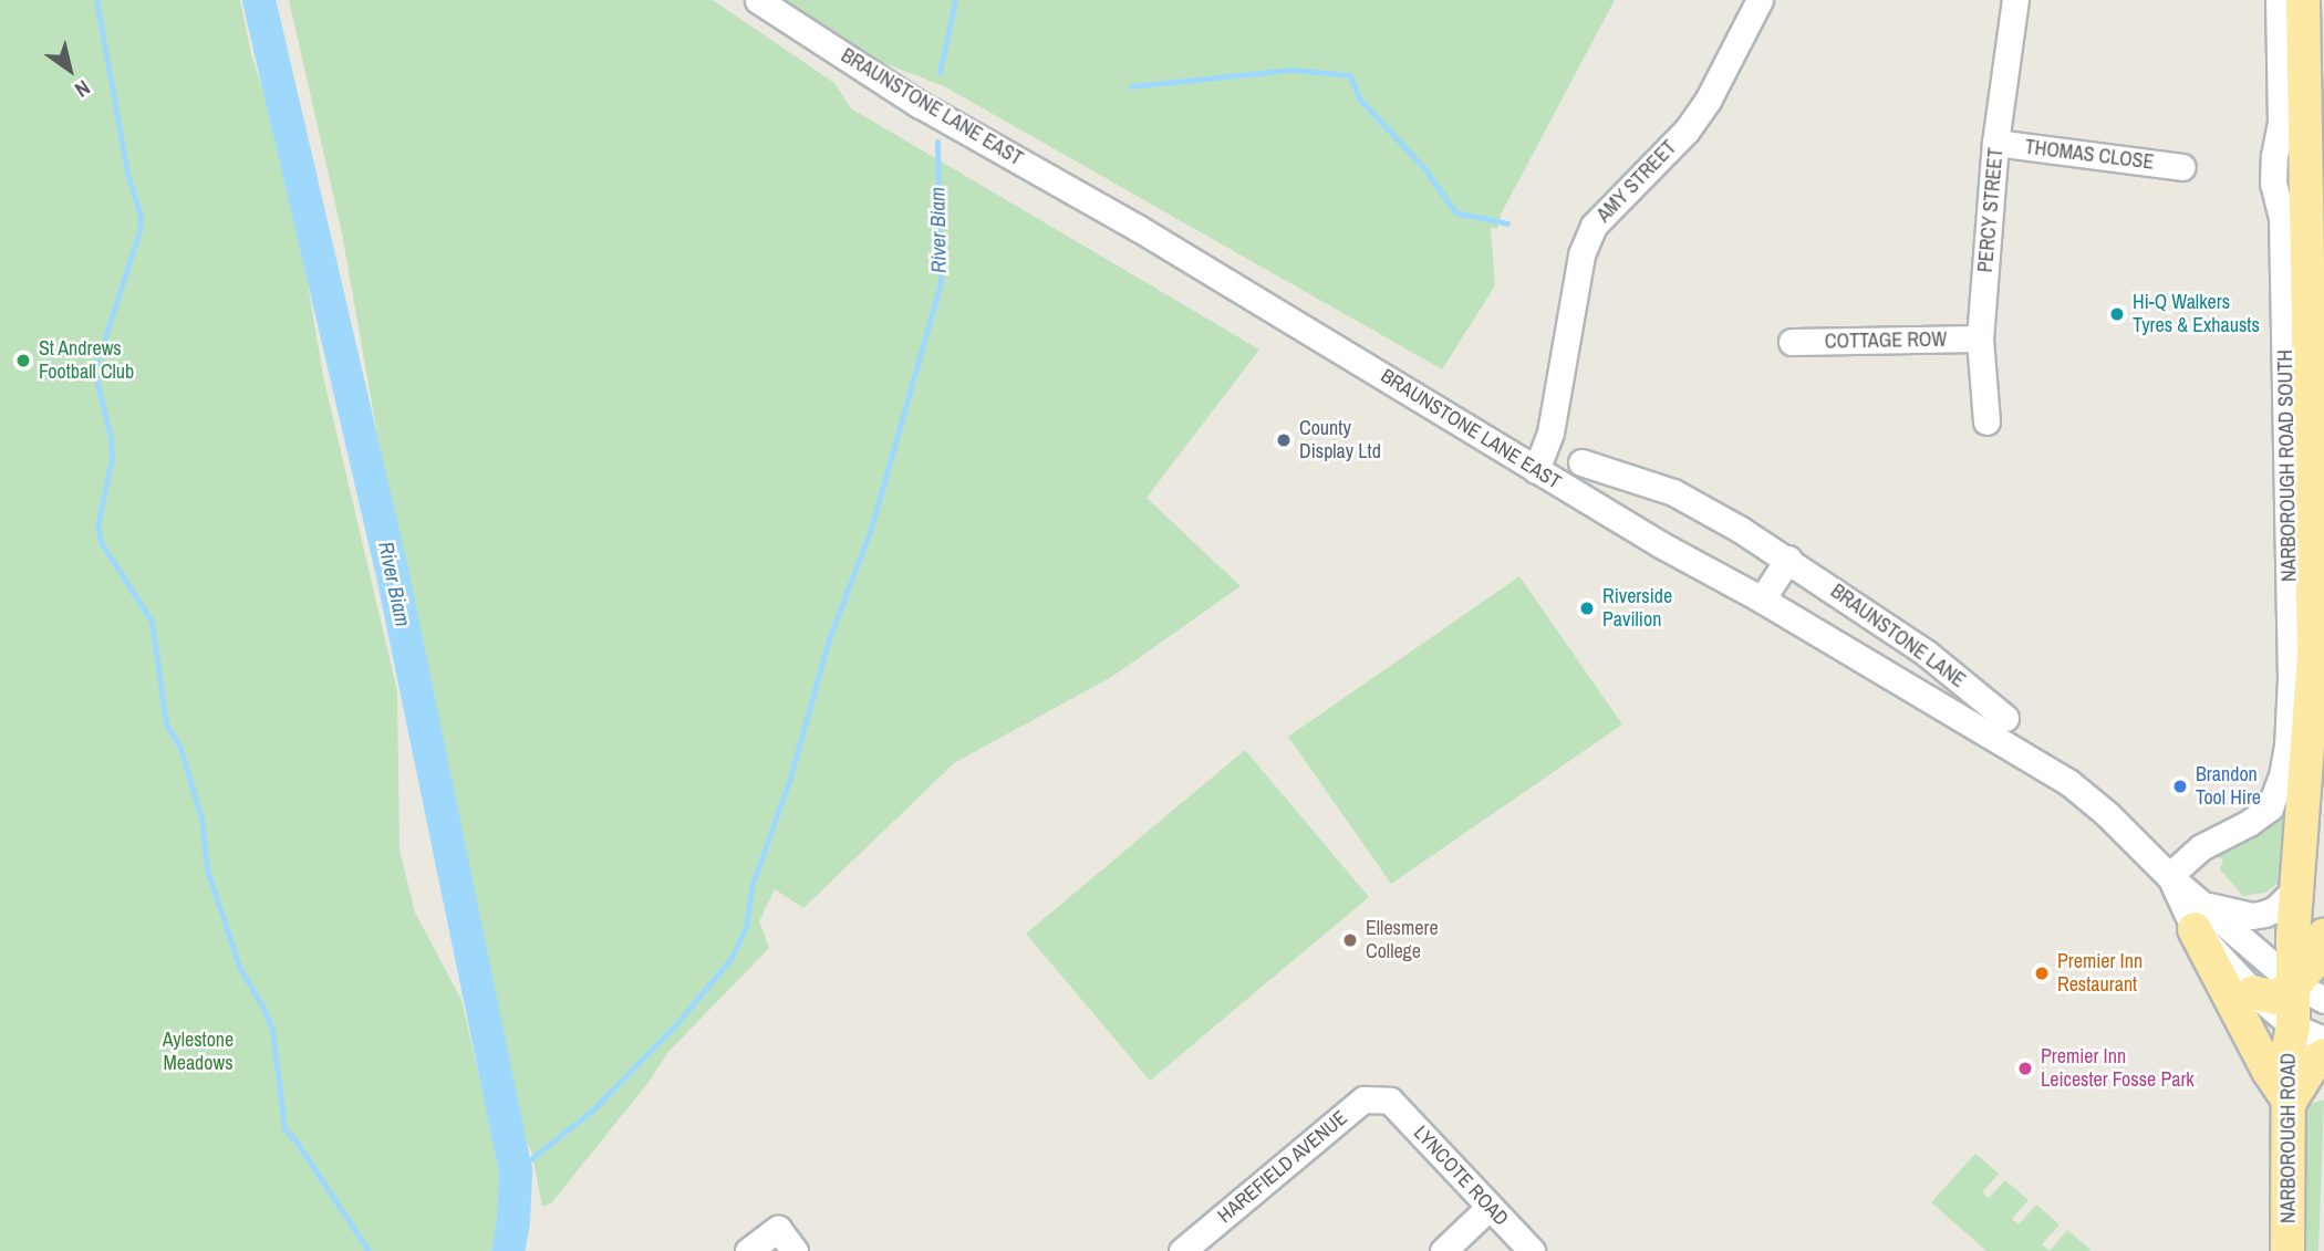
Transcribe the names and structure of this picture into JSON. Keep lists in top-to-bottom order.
{
  "streets": {
    "main road": ["NARBOROUGH ROAD SOUTH", "NARBOROUGH ROAD"],
    "street": [
      "BRAUNSTONE LANE EAST",
      "THOMAS CLOSE",
      "AMY STREET",
      "PERCY STREET",
      "COTTAGE ROW",
      "BRAUNSTONE LANE",
      "HAREFIELD AVENUE",
      "LYNCOTE ROAD"
    ]
  },
  "crossings": [
    ["BRAUNSTONE LANE EAST", "AMY STREET"],
    ["BRAUNSTONE LANE EAST", "NARBOROUGH ROAD SOUTH"],
    ["BRAUNSTONE LANE EAST", "NARBOROUGH ROAD"],
    ["THOMAS CLOSE", "PERCY STREET"],
    ["PERCY STREET", "COTTAGE ROW"],
    ["NARBOROUGH ROAD SOUTH", "NARBOROUGH ROAD"],
    ["HAREFIELD AVENUE", "LYNCOTE ROAD"]
  ],
  "water": ["River Biam"],
  "parks": ["Aylestone Meadows"],
  "places": [
    "Hi-Q Walkers Tyres & Exhausts",
    "St Andrews Football Club",
    "County Display Ltd",
    "Riverside Pavilion",
    "Brandon Tool Hire",
    "Ellesmere College",
    "Premier Inn Restaurant",
    "Premier Inn Leicester Fosse Park"
  ],
  "north": "bottom right"
}
